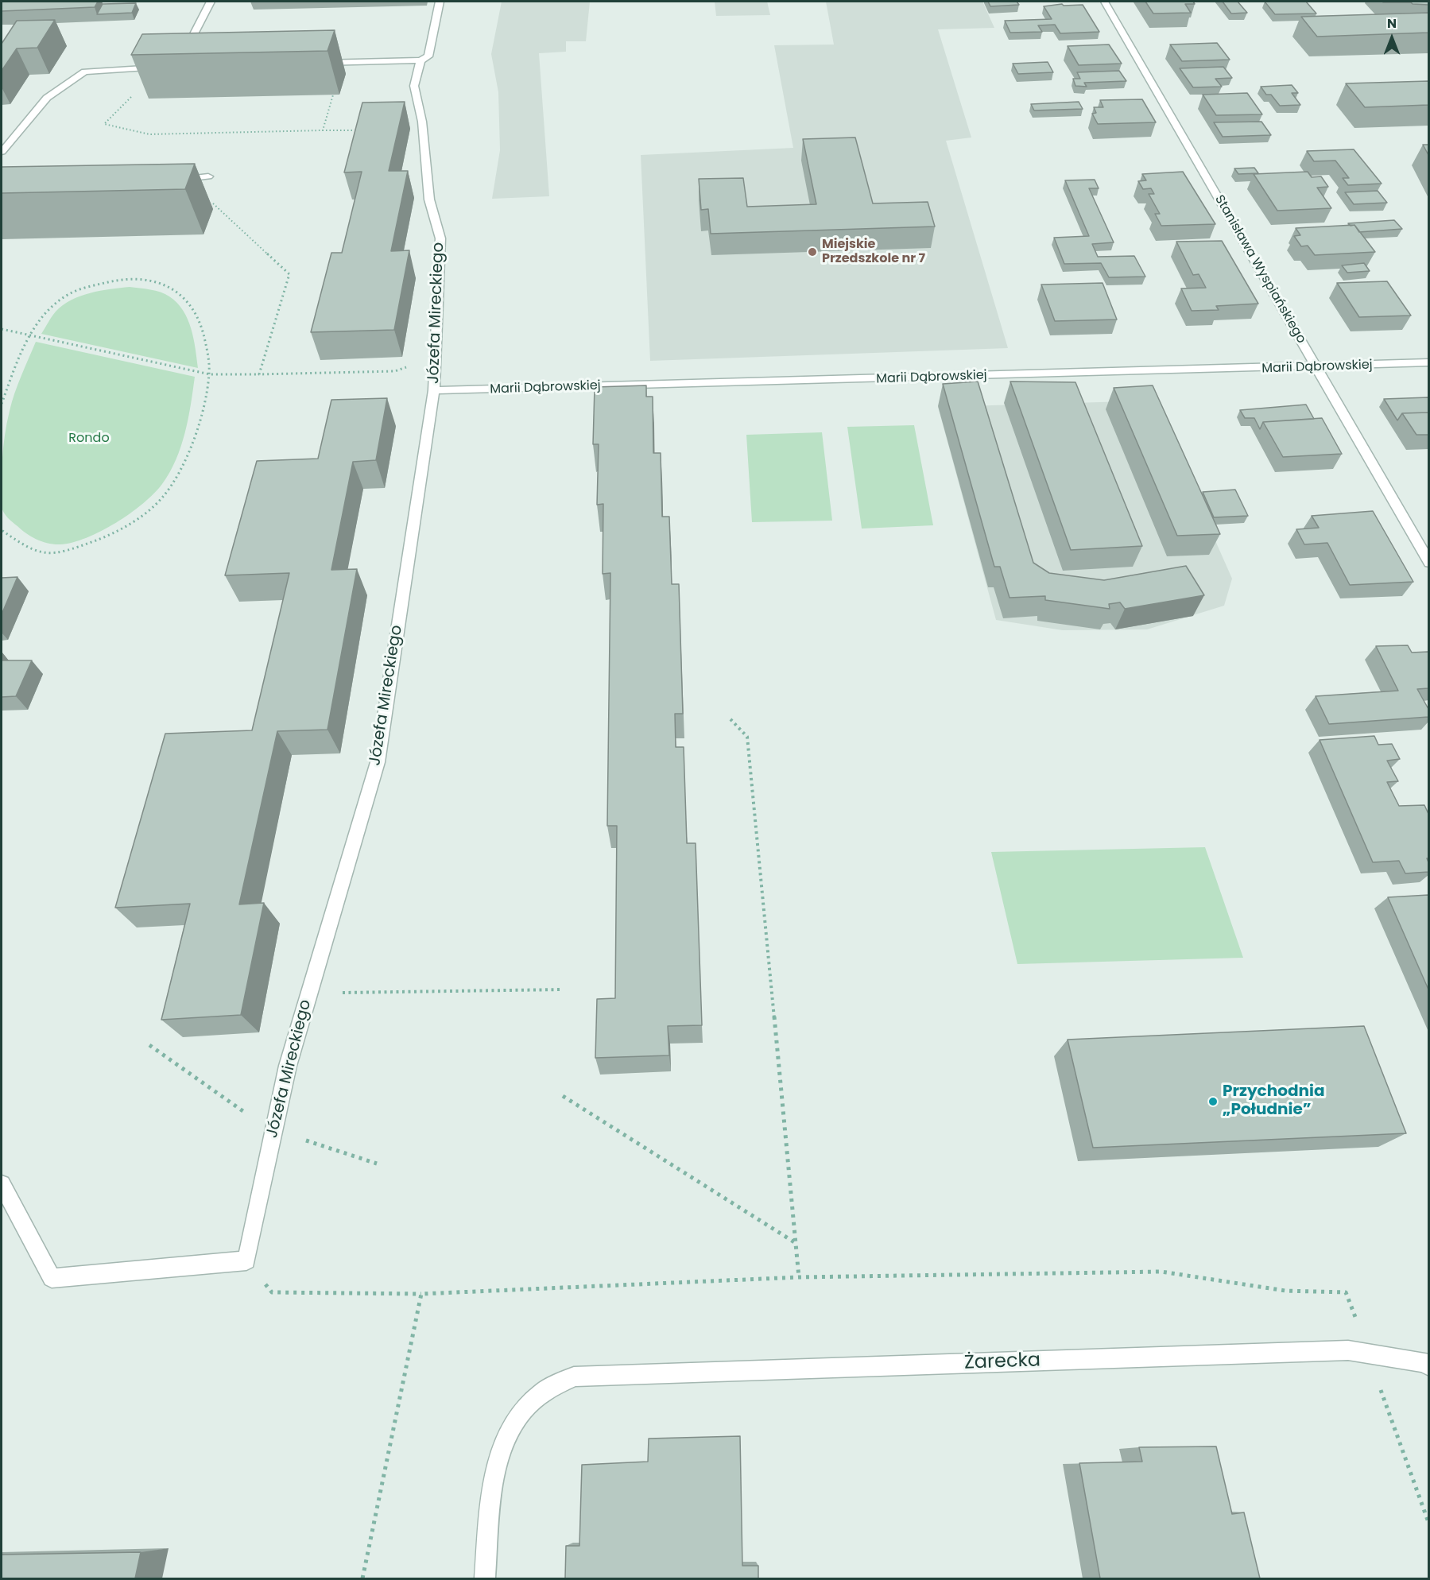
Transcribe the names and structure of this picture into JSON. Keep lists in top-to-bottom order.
{
  "streets": {
    "street": [
      "Stanisława Wyspiańskiego",
      "Józefa Mireckiego",
      "Marii Dąbrowskiej",
      "Żarecka"
    ]
  },
  "crossings": [
    ["Stanisława Wyspiańskiego", "Marii Dąbrowskiej"],
    ["Józefa Mireckiego", "Marii Dąbrowskiej"]
  ],
  "parks": ["Rondo"],
  "places": ["Miejskie Przedszkole nr 7", "Przychodnia „Południe”"],
  "north": "top"
}
